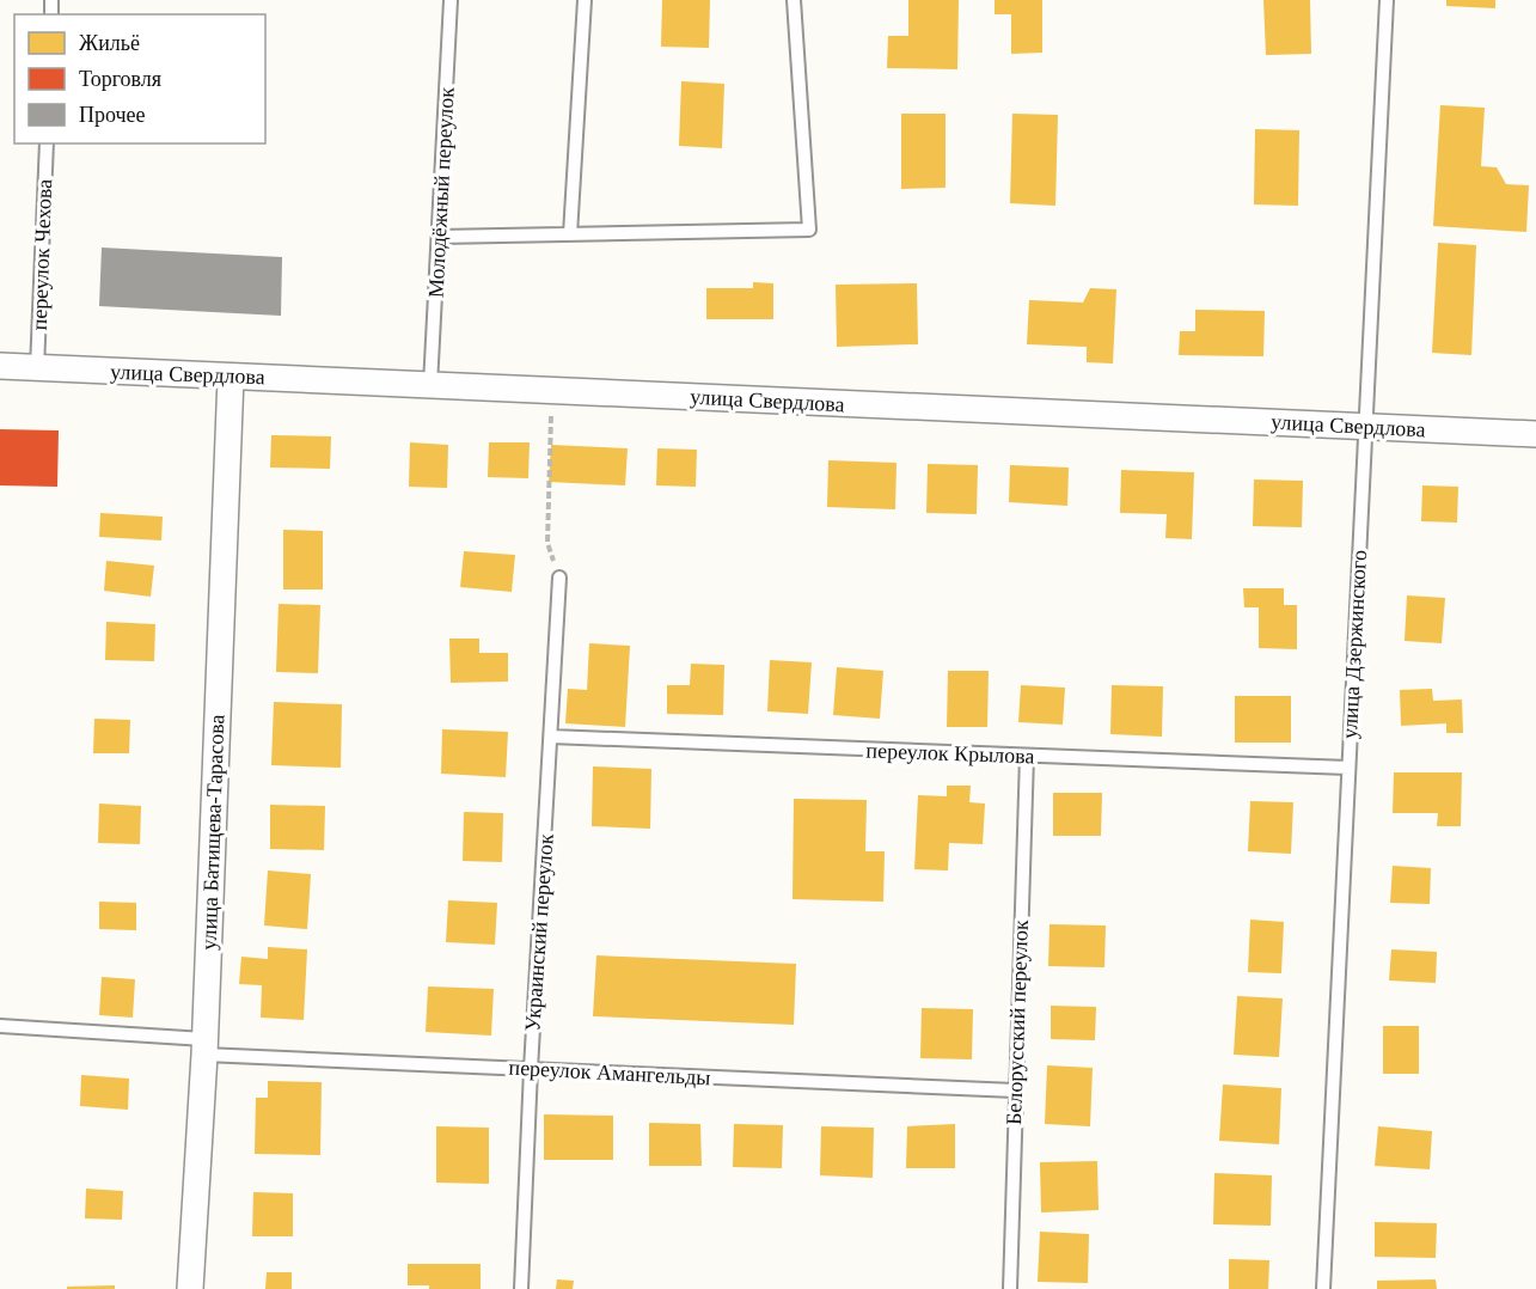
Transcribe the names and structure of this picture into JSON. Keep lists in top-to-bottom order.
{
  "streets": {
    "street": ["улица Свердлова", "улица Батищева-Тарасова"],
    "lane": [
      "Молодёжный переулок",
      "переулок Чехова",
      "улица Дзержинского",
      "переулок Крылова",
      "Украинский переулок",
      "Белорусский переулок",
      "переулок Амангельды"
    ]
  },
  "crossings": [
    ["Молодёжный переулок", "улица Свердлова"],
    ["переулок Чехова", "улица Свердлова"],
    ["улица Свердлова", "улица Дзержинского"],
    ["улица Свердлова", "улица Батищева-Тарасова"],
    ["улица Дзержинского", "переулок Крылова"],
    ["переулок Крылова", "Украинский переулок"],
    ["переулок Крылова", "Белорусский переулок"],
    ["улица Батищева-Тарасова", "переулок Амангельды"],
    ["Украинский переулок", "переулок Амангельды"],
    ["Белорусский переулок", "переулок Амангельды"]
  ],
  "legend": ["Жильё", "Торговля", "Прочее"]
}
